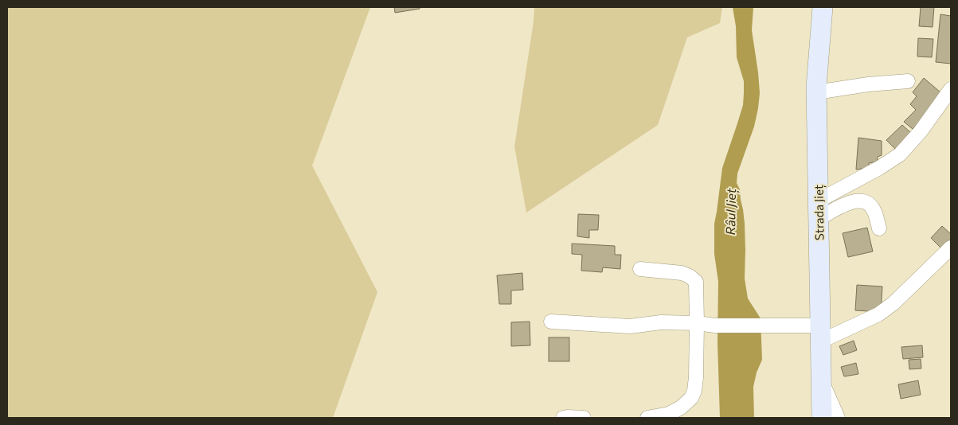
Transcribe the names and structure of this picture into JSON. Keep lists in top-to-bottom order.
{
  "streets": {
    "main road": ["Strada Jieț"]
  },
  "water": ["Râul Jieț"]
}
